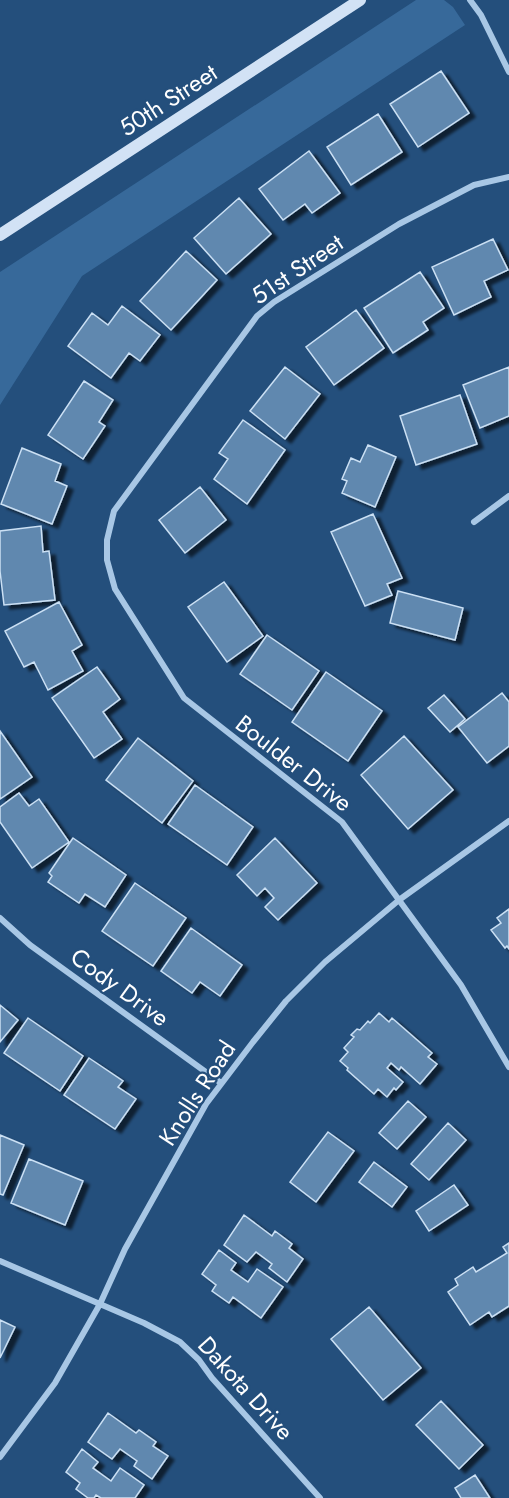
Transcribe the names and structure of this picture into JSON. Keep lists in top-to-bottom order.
{
  "streets": {
    "main road": ["50th Street"],
    "street": [
      "51st Street",
      "Boulder Drive",
      "Cody Drive",
      "Knolls Road",
      "Dakota Drive"
    ]
  },
  "crossings": [
    ["51st Street", "Boulder Drive"],
    ["Boulder Drive", "Knolls Road"],
    ["Cody Drive", "Knolls Road"],
    ["Knolls Road", "Dakota Drive"]
  ]
}
